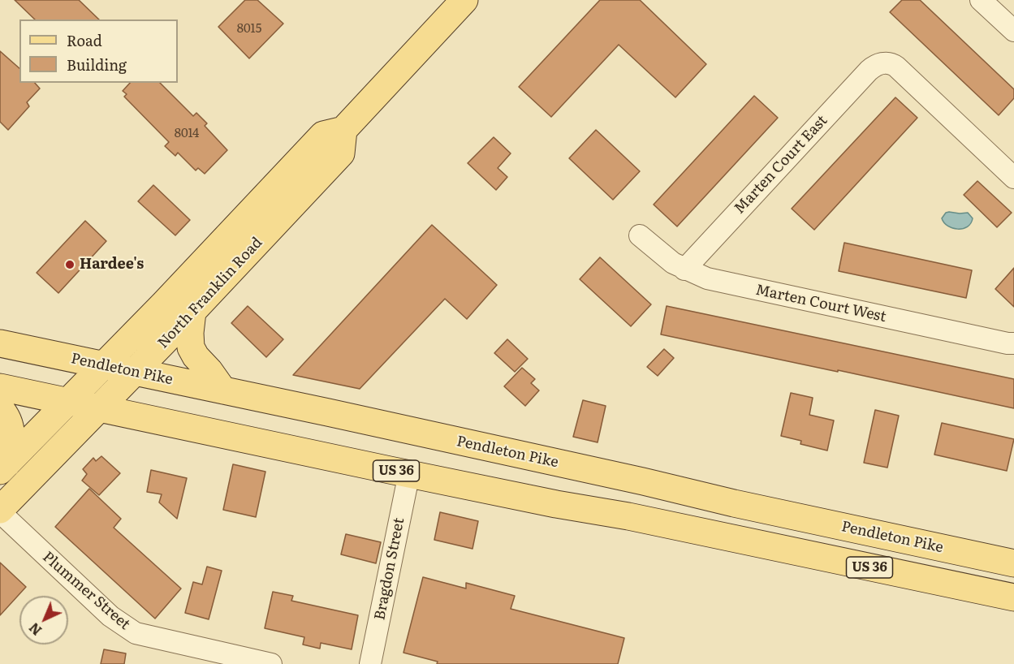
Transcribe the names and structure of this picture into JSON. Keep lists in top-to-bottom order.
{
  "streets": {
    "main road": ["North Franklin Road", "Pendleton Pike", "US 36"],
    "street": [
      "Marten Court East",
      "Marten Court West",
      "Bragdon Street",
      "Plummer Street"
    ]
  },
  "crossings": [
    ["Marten Court East", "Marten Court West"],
    ["North Franklin Road", "Pendleton Pike"],
    ["North Franklin Road", "US 36"],
    ["North Franklin Road", "Plummer Street"],
    ["US 36", "Bragdon Street"]
  ],
  "places": ["Hardee's"],
  "house_numbers": ["8015", "8014"],
  "legend": ["Road", "Building"],
  "north": "bottom left"
}
